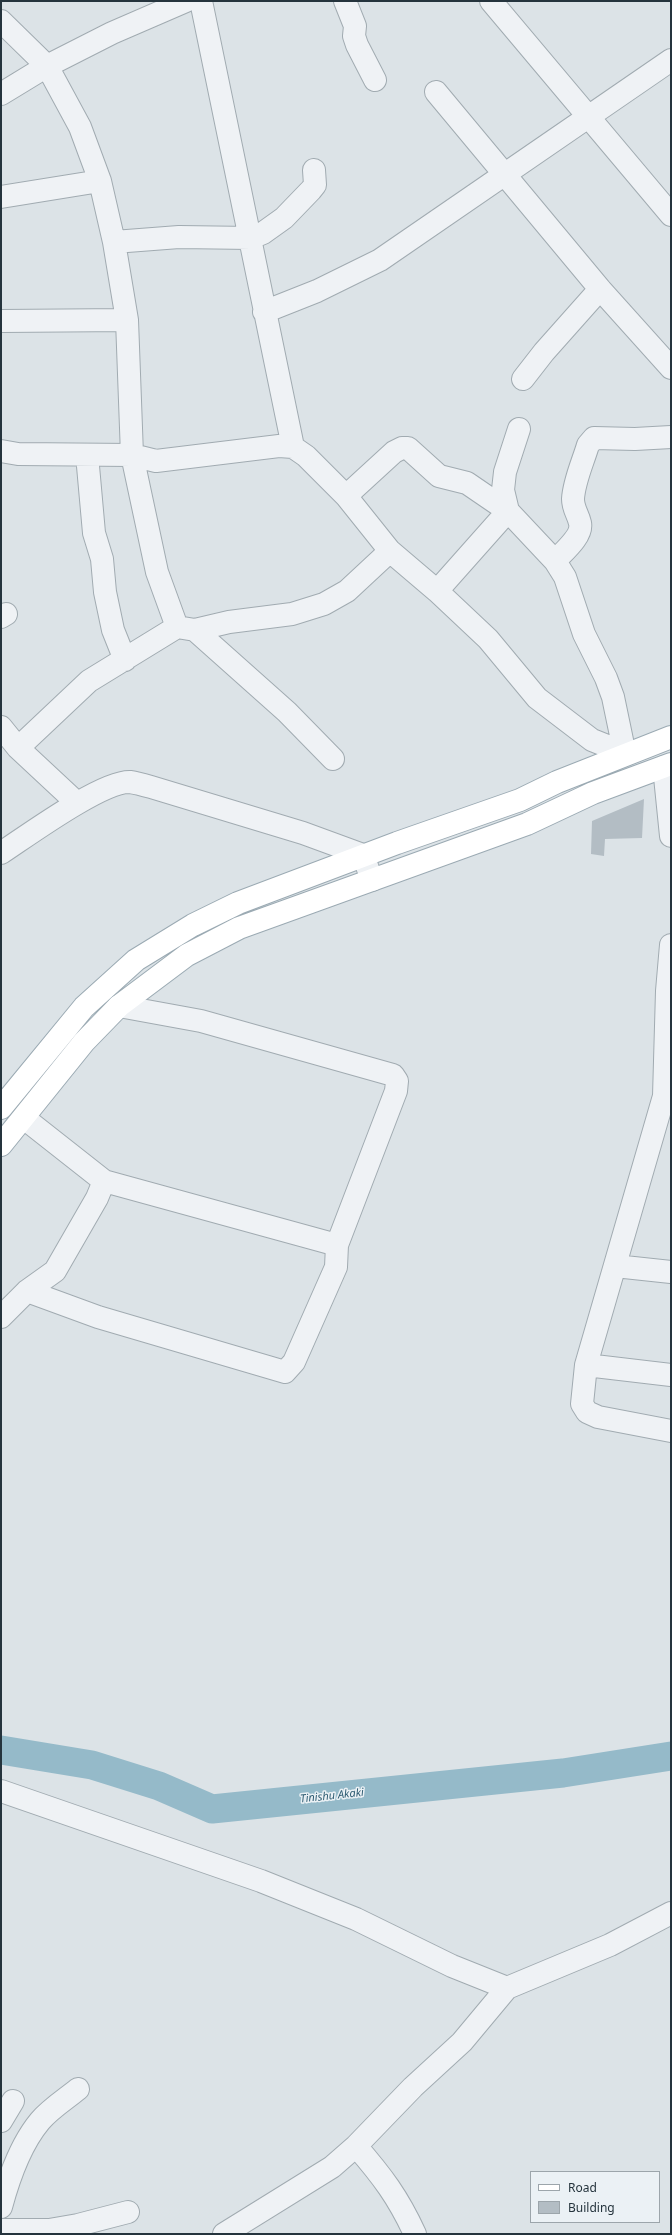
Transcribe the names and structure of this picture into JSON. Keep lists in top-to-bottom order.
{
  "water": ["Tinishu Akaki"],
  "legend": ["Road", "Building"]
}
